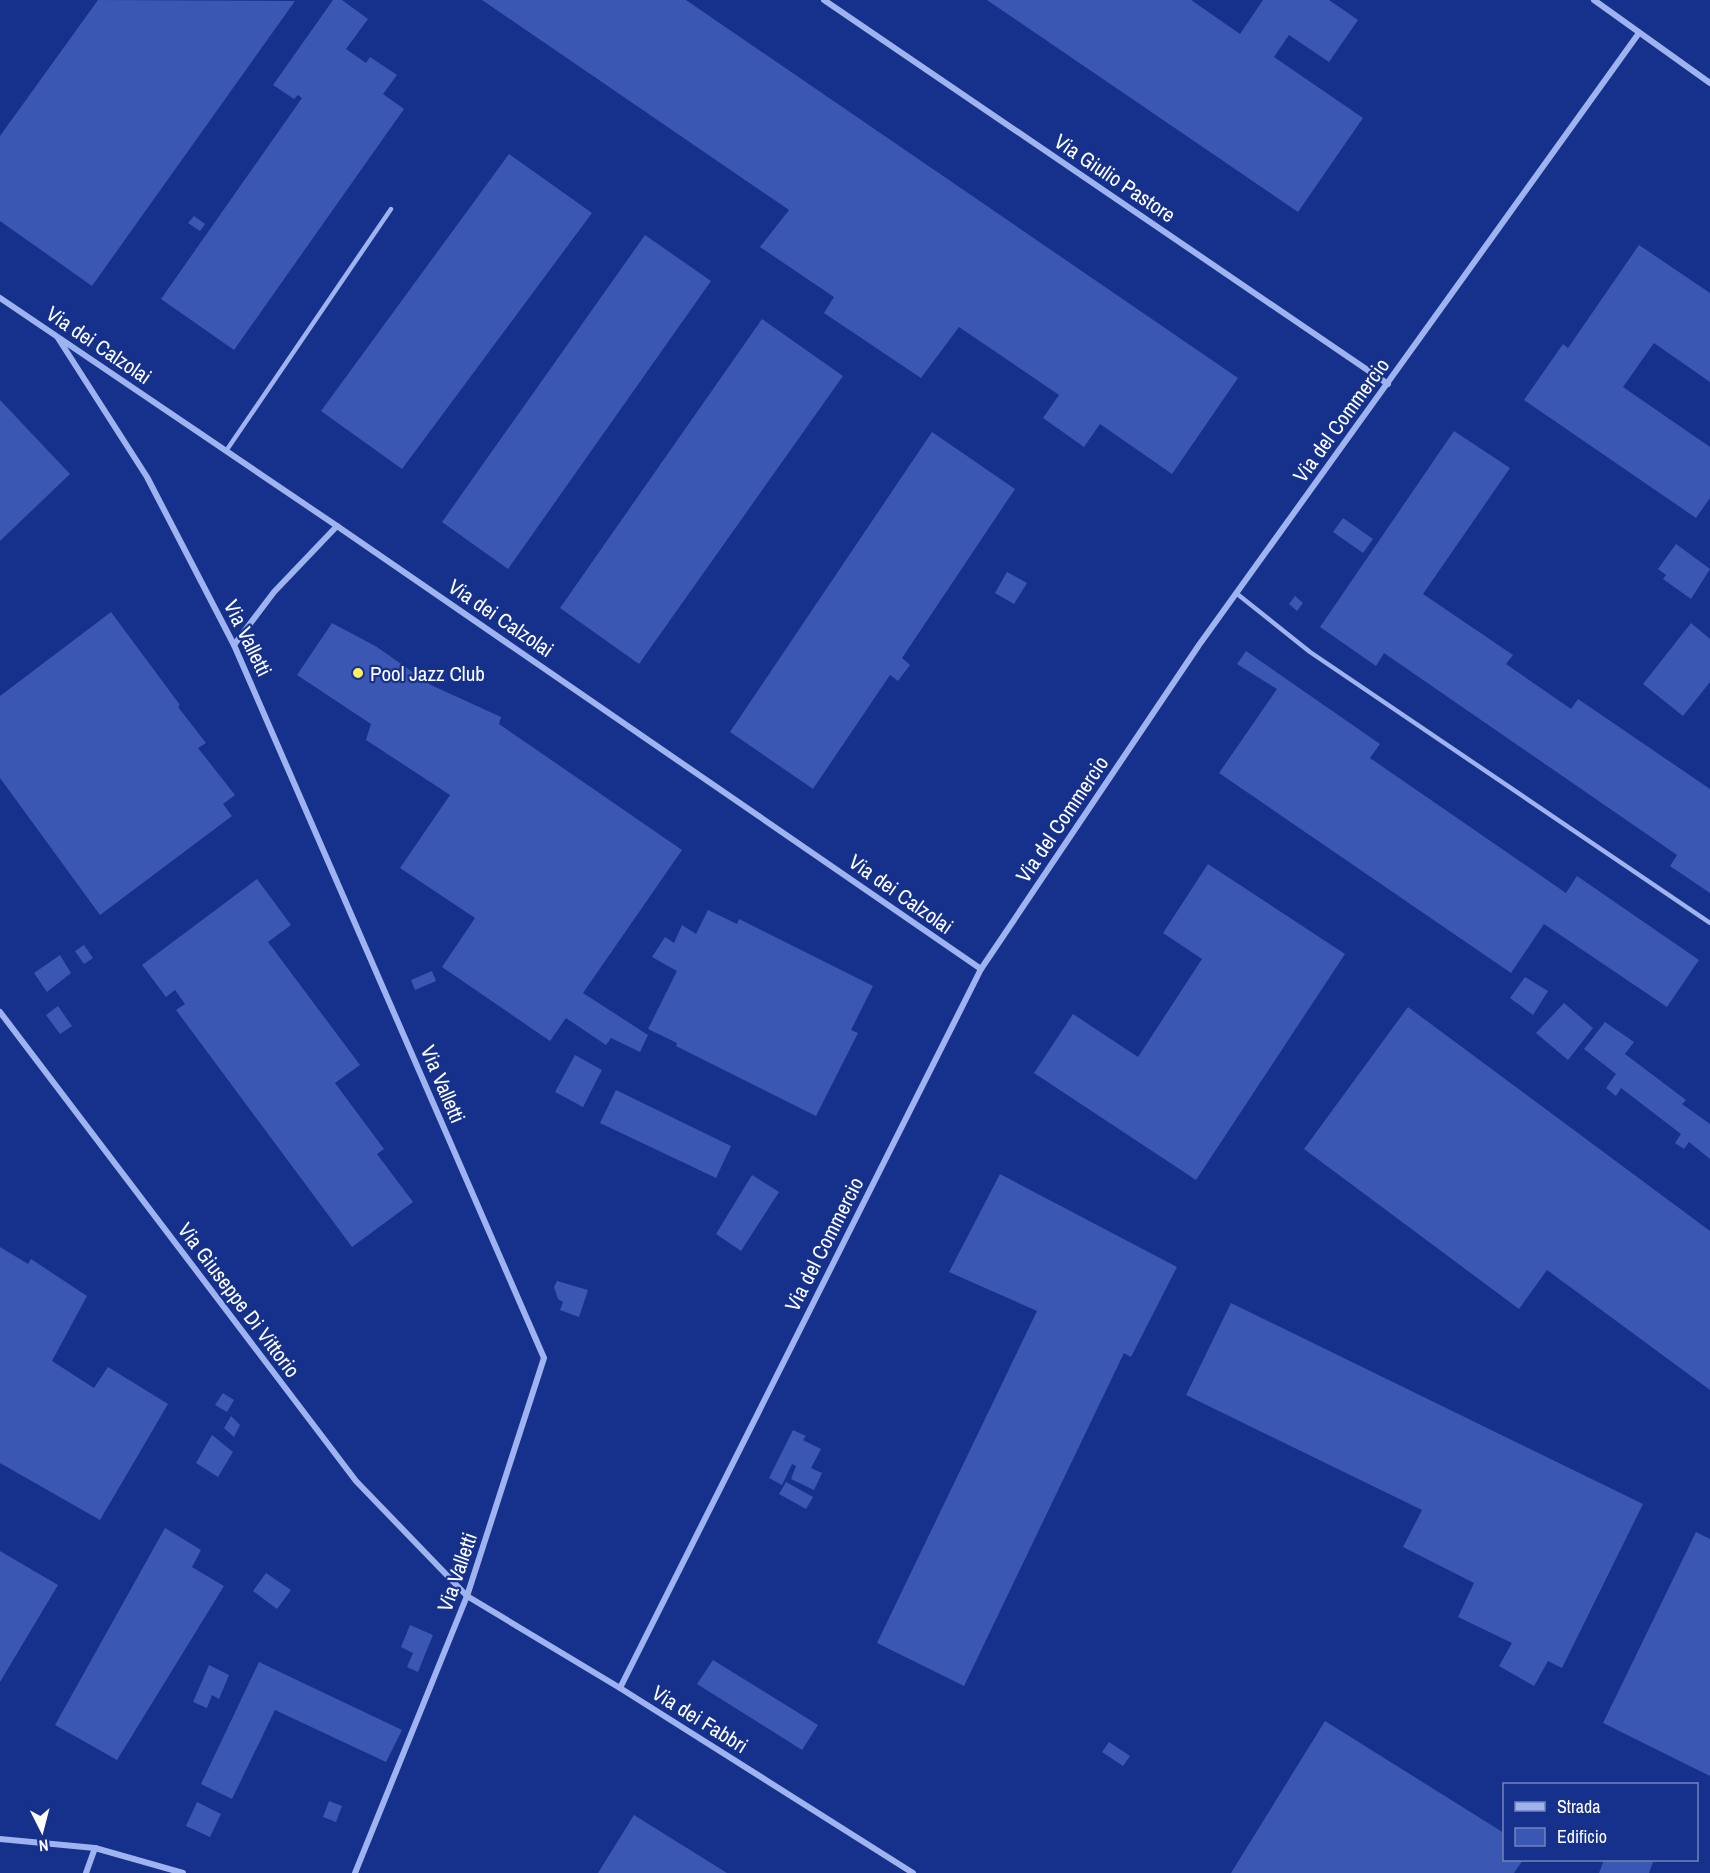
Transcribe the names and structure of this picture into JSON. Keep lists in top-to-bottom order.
{
  "streets": {
    "street": [
      "Via Giulio Pastore",
      "Via dei Calzolai",
      "Via del Commercio",
      "Via Valletti",
      "Via Giuseppe Di Vittorio",
      "Via dei Fabbri"
    ]
  },
  "crossings": [
    ["Via Giulio Pastore", "Via del Commercio"],
    ["Via dei Calzolai", "Via del Commercio"],
    ["Via dei Calzolai", "Via Valletti"],
    ["Via del Commercio", "Via dei Fabbri"],
    ["Via Valletti", "Via Giuseppe Di Vittorio"],
    ["Via Valletti", "Via dei Fabbri"],
    ["Via Giuseppe Di Vittorio", "Via dei Fabbri"]
  ],
  "places": ["Pool Jazz Club"],
  "legend": ["Strada", "Edificio"],
  "north": "bottom"
}
